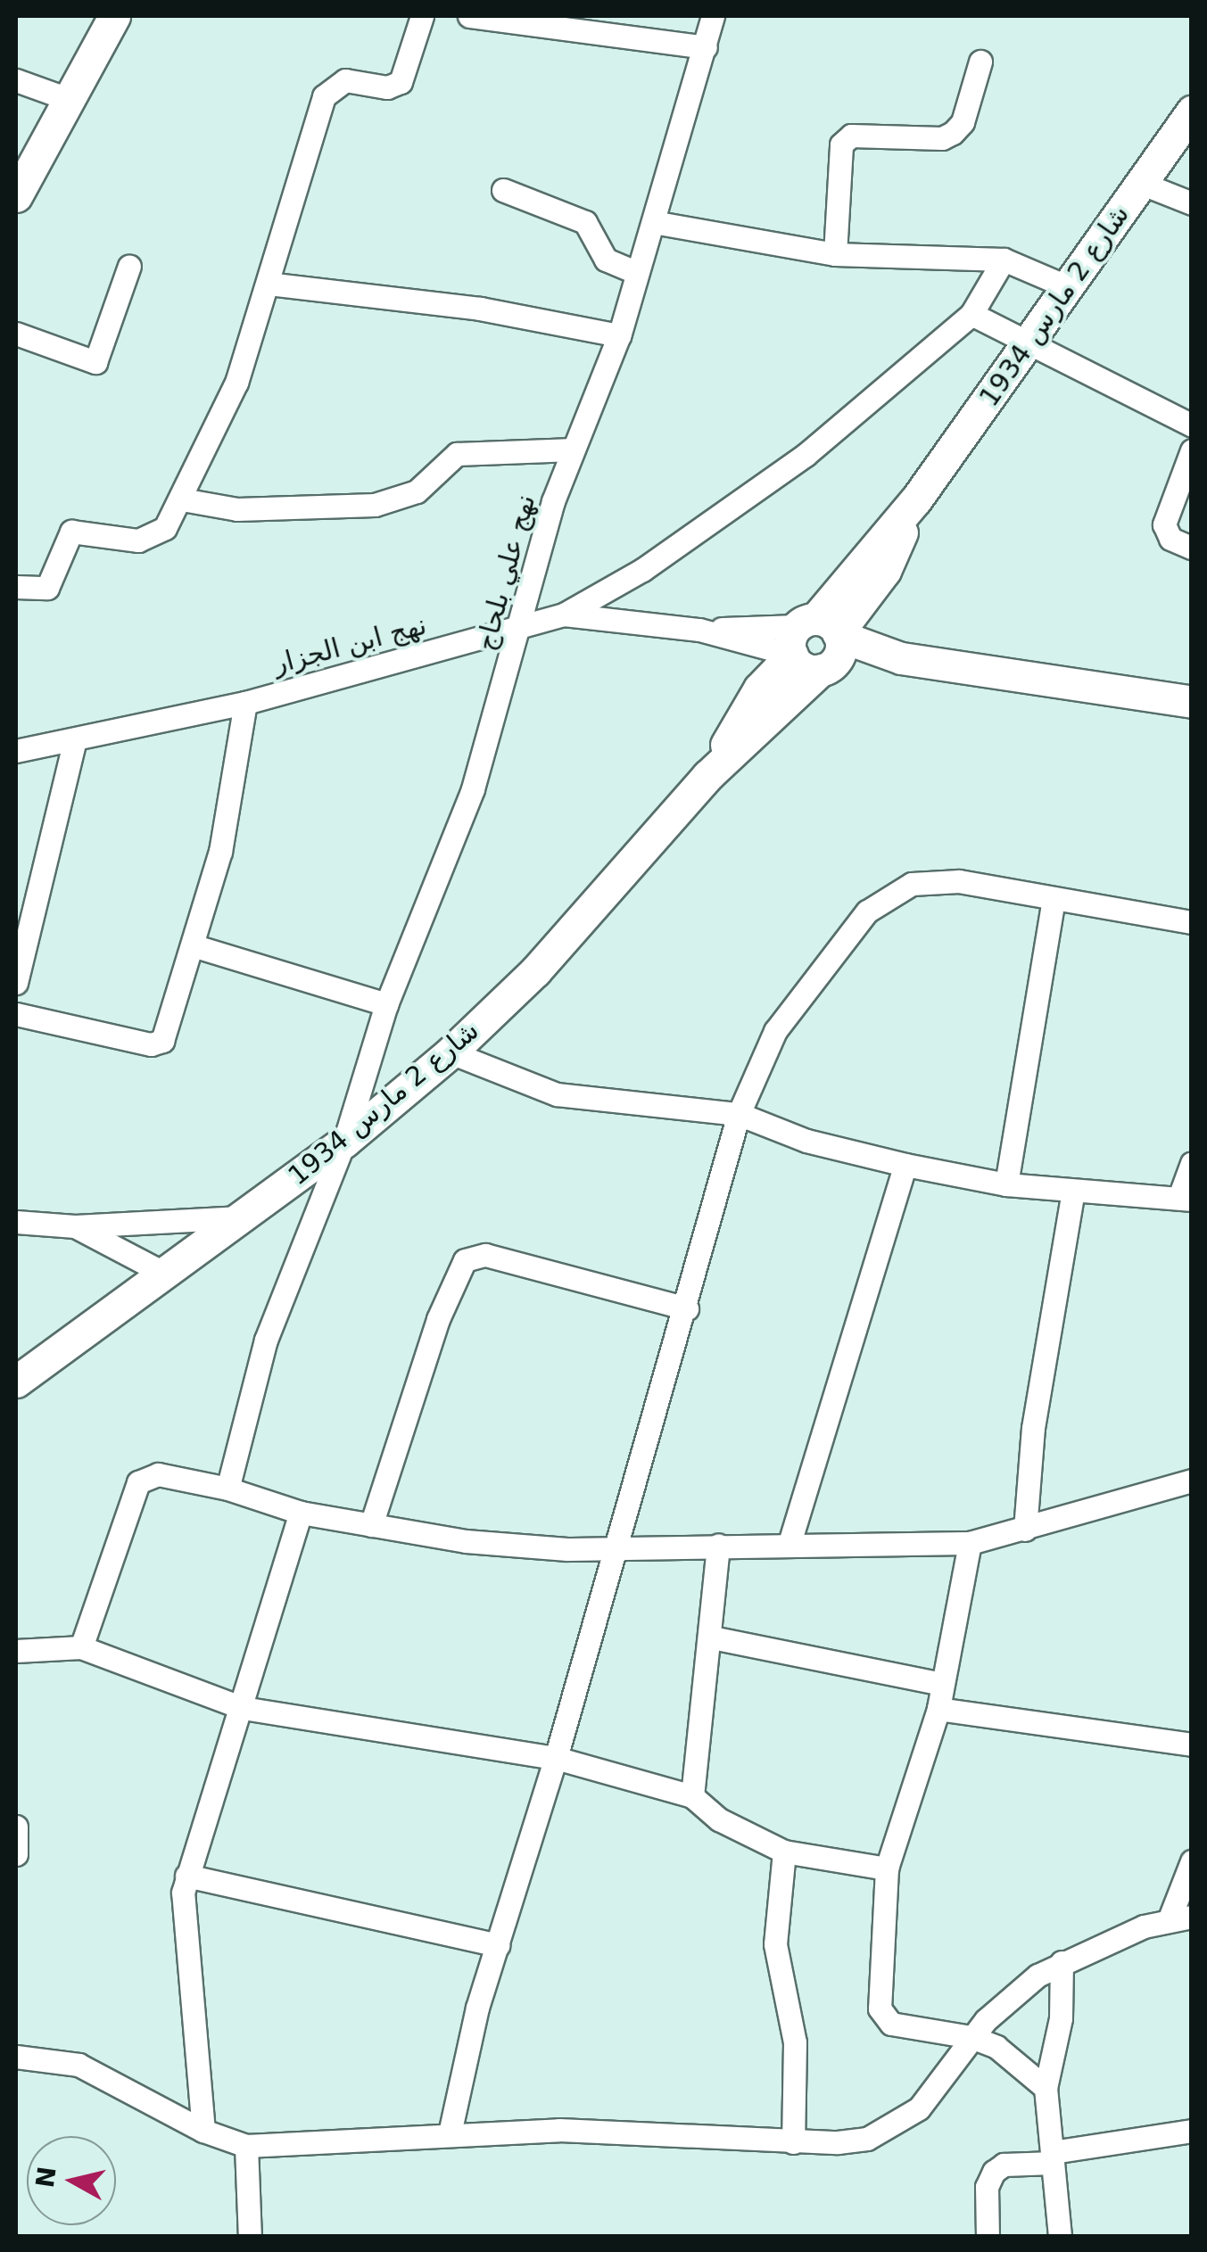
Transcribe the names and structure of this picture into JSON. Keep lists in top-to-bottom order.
{
  "streets": {
    "street": ["شارع 2 مارس 1934", "نهج علي بلحاج", "نهج ابن الجزار"]
  },
  "crossings": [
    ["شارع 2 مارس 1934", "نهج علي بلحاج"],
    ["شارع 2 مارس 1934", "نهج ابن الجزار"],
    ["نهج علي بلحاج", "نهج ابن الجزار"]
  ],
  "north": "left"
}
